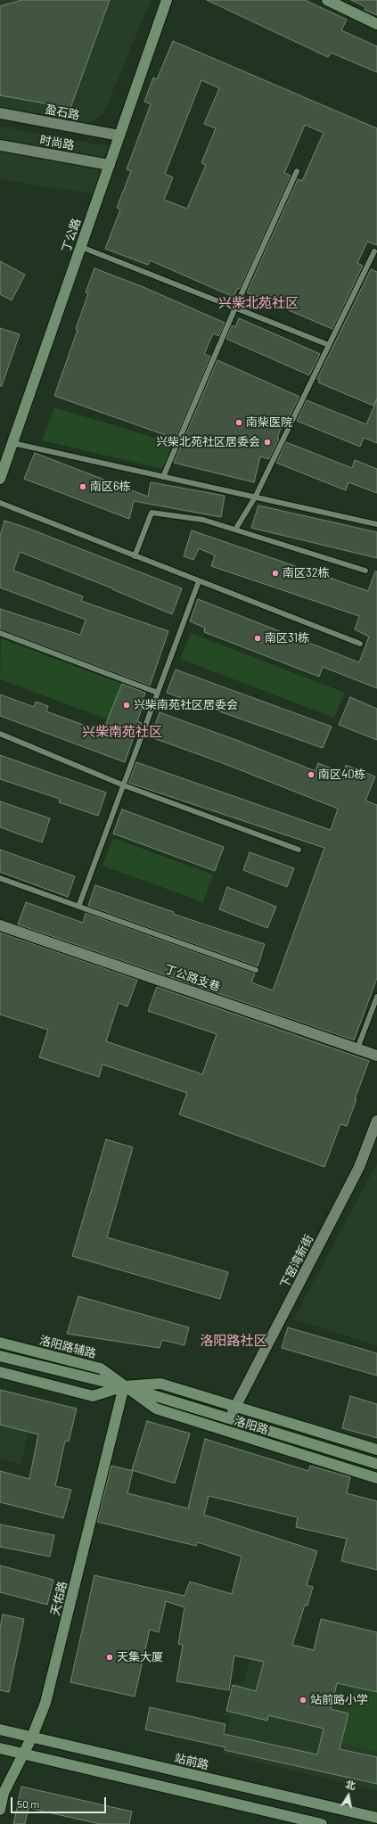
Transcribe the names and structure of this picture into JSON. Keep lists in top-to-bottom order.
{
  "streets": {
    "street": [
      "盈石路",
      "时尚路",
      "丁公路",
      "丁公路支巷",
      "下窑湾新街",
      "洛阳路辅路",
      "洛阳路",
      "天佑路",
      "站前路"
    ]
  },
  "crossings": [
    ["盈石路", "丁公路"],
    ["时尚路", "丁公路"],
    ["下窑湾新街", "洛阳路"],
    ["洛阳路辅路", "洛阳路"],
    ["洛阳路辅路", "天佑路"],
    ["洛阳路", "天佑路"],
    ["天佑路", "站前路"]
  ],
  "districts": ["兴柴北苑社区", "兴柴南苑社区", "洛阳路社区"],
  "places": [
    "南柴医院",
    "兴柴北苑社区居委会",
    "南区6栋",
    "南区32栋",
    "南区31栋",
    "兴柴南苑社区居委会",
    "南区40栋",
    "天集大厦",
    "站前路小学"
  ],
  "scale_bar": "50 m",
  "north": "top"
}
